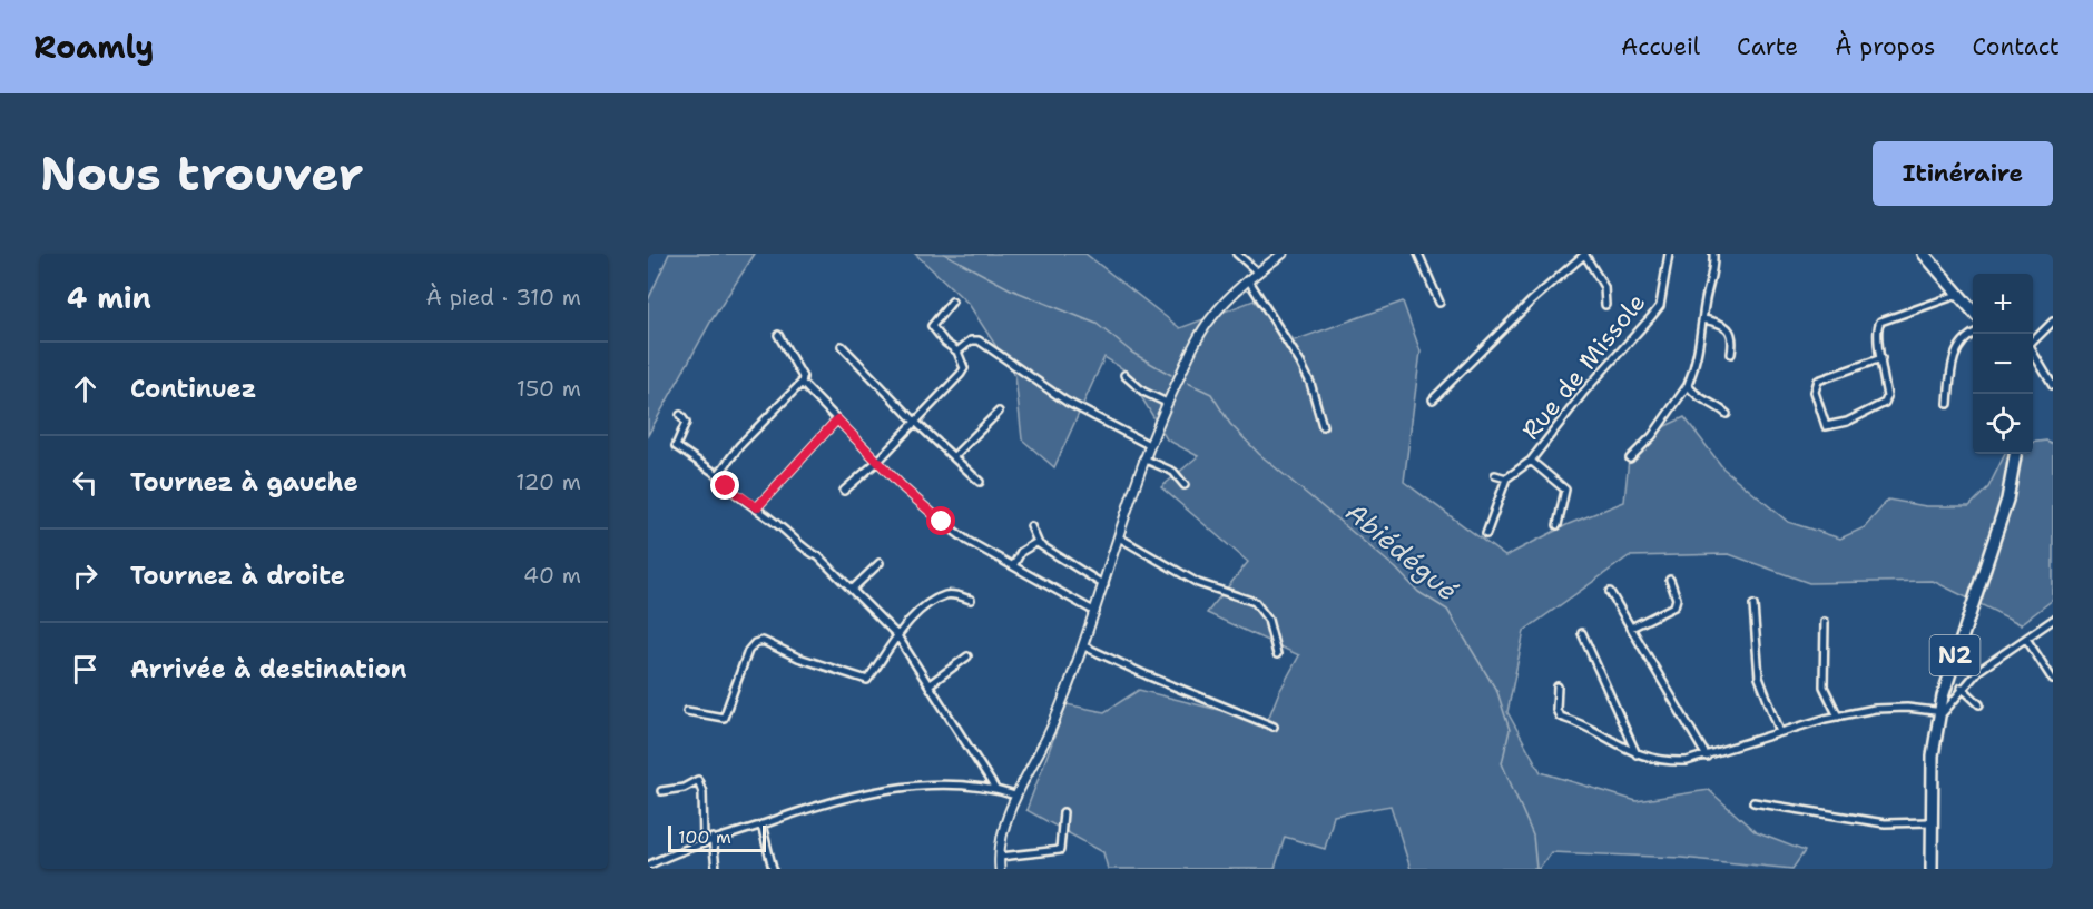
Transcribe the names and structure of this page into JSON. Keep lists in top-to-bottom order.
{
  "streets": {
    "highway": ["N2"],
    "street": ["Rue de Missole"]
  },
  "water": ["Abiédégué"],
  "scale_bar": "100 m",
  "page": {
    "header": "Roamly",
    "nav": [
      "Accueil",
      "Carte",
      "À propos",
      "Contact"
    ],
    "buttons": "Itinéraire",
    "title": "Nous trouver",
    "heading": ["4 min", "À pied · 310 m"],
    "map_buttons": ["+", "−"],
    "list": [
      ["Continuez", "150 m"],
      ["Tournez à gauche", "120 m"],
      ["Tournez à droite", "40 m"],
      "Arrivée à destination"
    ],
    "scale": "100 m"
  }
}
